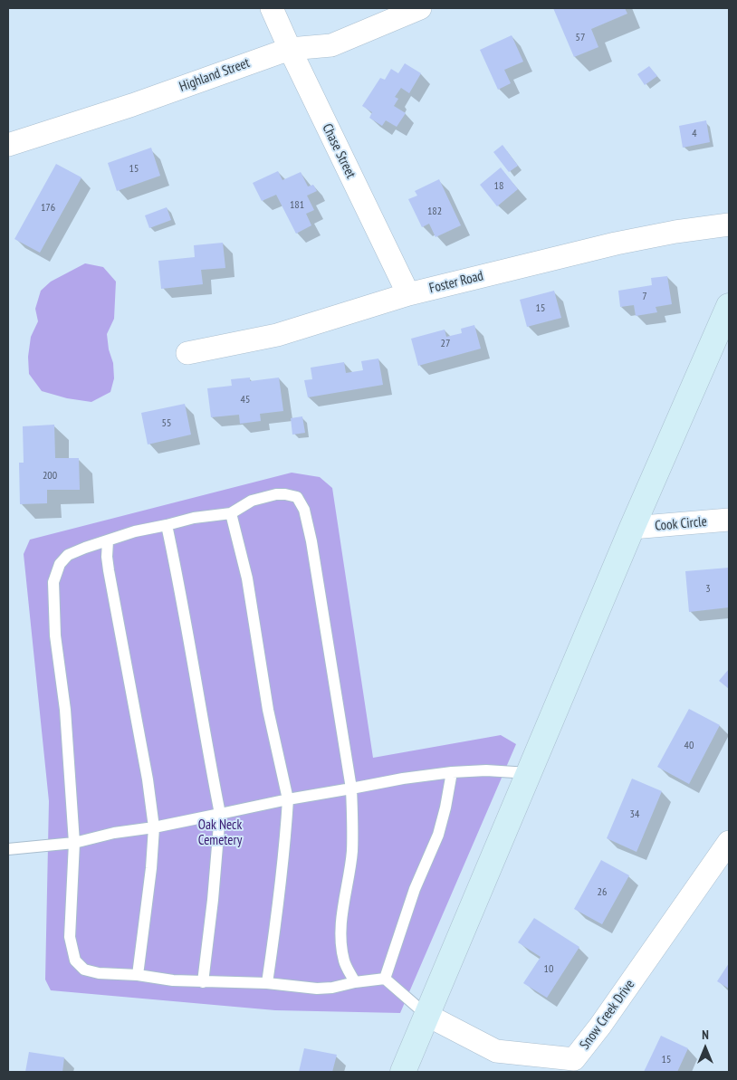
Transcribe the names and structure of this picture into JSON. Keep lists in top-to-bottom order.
{
  "streets": {
    "street": [
      "Highland Street",
      "Chase Street",
      "Foster Road",
      "Cook Circle",
      "Snow Creek Drive"
    ]
  },
  "crossings": [
    ["Highland Street", "Chase Street"],
    ["Chase Street", "Foster Road"]
  ],
  "parks": ["Oak Neck Cemetery"],
  "house_numbers": [
    "57",
    "4",
    "15",
    "18",
    "181",
    "176",
    "182",
    "7",
    "15",
    "27",
    "45",
    "55",
    "200",
    "3",
    "40",
    "34",
    "26",
    "10",
    "15"
  ],
  "north": "top"
}
